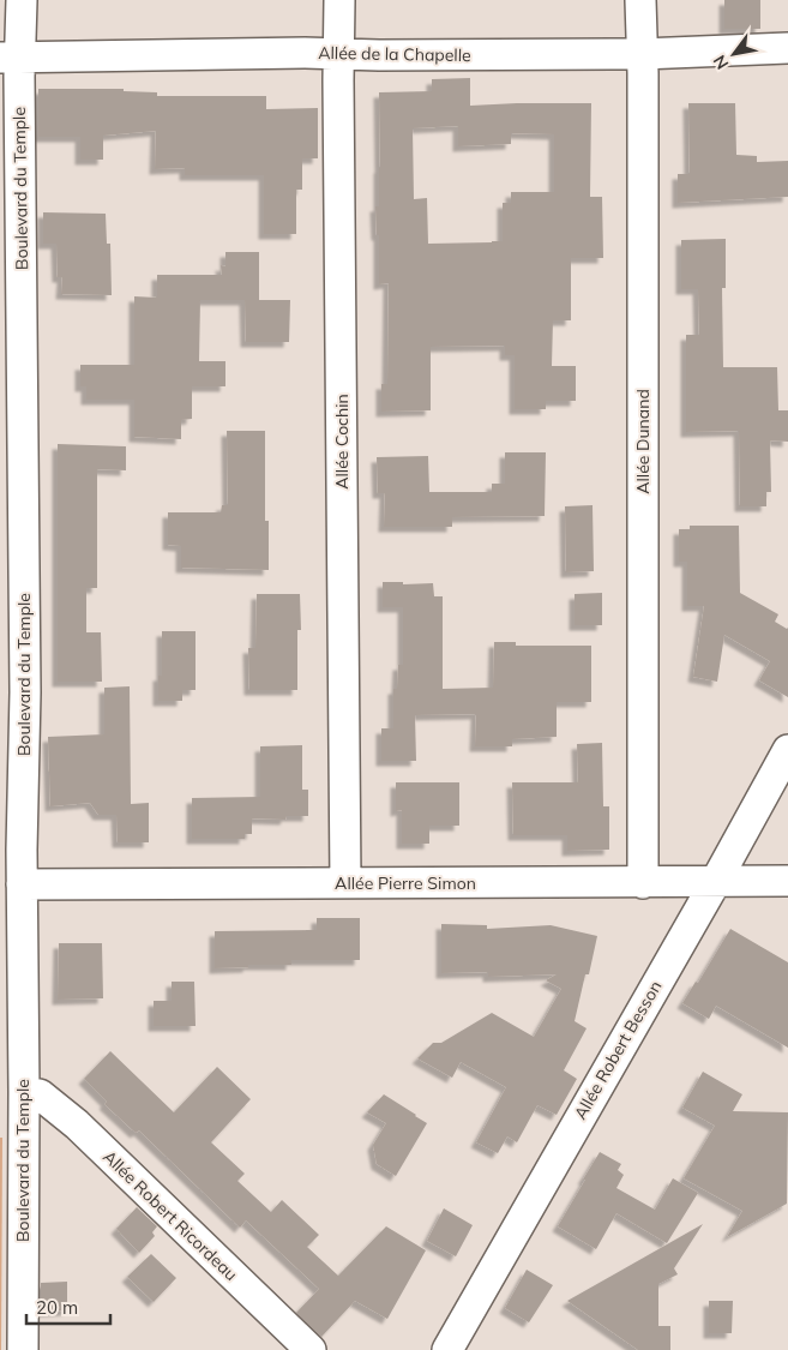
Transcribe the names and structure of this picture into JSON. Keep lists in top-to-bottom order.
{
  "streets": {
    "street": [
      "Allée de la Chapelle",
      "Boulevard du Temple",
      "Allée Cochin",
      "Allée Dunand",
      "Allée Pierre Simon",
      "Allée Robert Besson",
      "Allée Robert Ricordeau"
    ]
  },
  "crossings": [
    ["Allée de la Chapelle", "Boulevard du Temple"],
    ["Allée de la Chapelle", "Allée Cochin"],
    ["Allée de la Chapelle", "Allée Dunand"],
    ["Boulevard du Temple", "Allée Pierre Simon"],
    ["Boulevard du Temple", "Allée Robert Ricordeau"],
    ["Allée Cochin", "Allée Pierre Simon"],
    ["Allée Dunand", "Allée Pierre Simon"],
    ["Allée Pierre Simon", "Allée Robert Besson"]
  ],
  "scale_bar": "20 m",
  "north": "bottom left"
}
